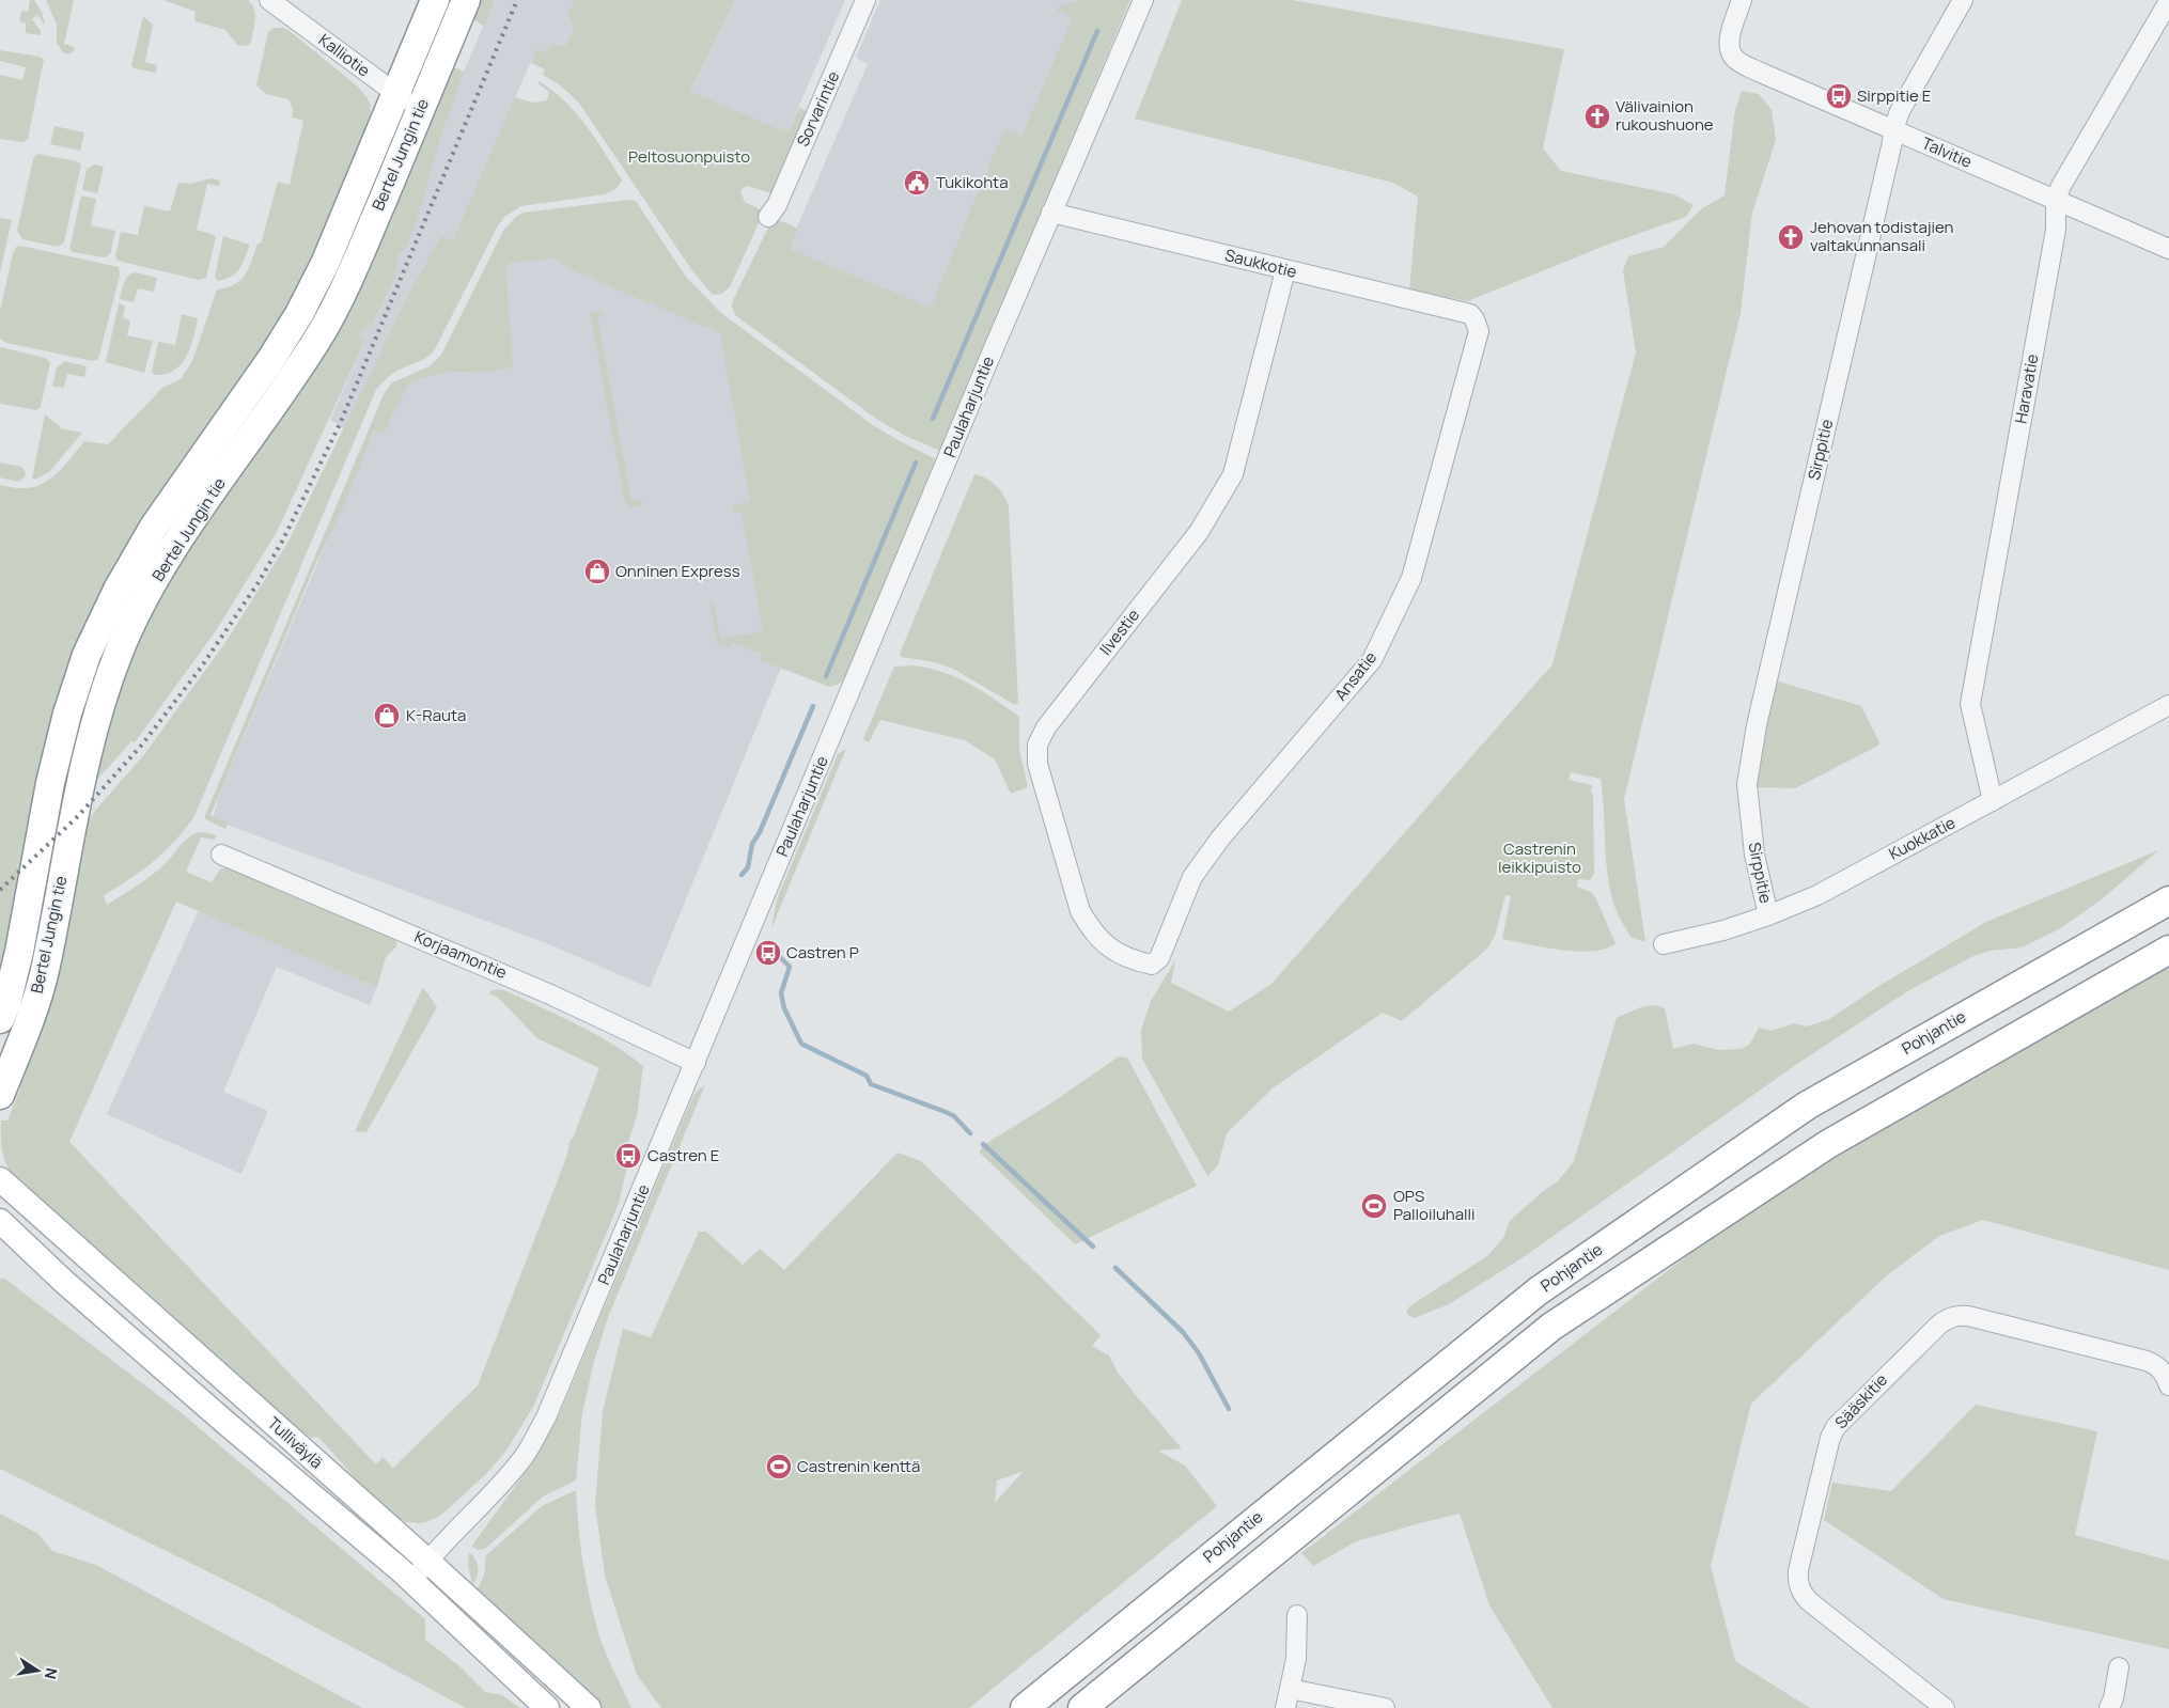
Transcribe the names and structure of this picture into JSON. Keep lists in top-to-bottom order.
{
  "streets": {
    "highway": ["Bertel Jungin tie", "Pohjantie"],
    "main road": ["Tulliväylä"],
    "street": [
      "Kalliotie",
      "Sorvarintie",
      "Talvitie",
      "Saukkotie",
      "Haravatie",
      "Paulaharjuntie",
      "Sirppitie",
      "Ilvestie",
      "Ansatie",
      "Kuokkatie",
      "Korjaamontie",
      "Sääskitie"
    ]
  },
  "crossings": [
    ["Kalliotie", "Bertel Jungin tie"],
    ["Talvitie", "Haravatie"],
    ["Talvitie", "Sirppitie"],
    ["Saukkotie", "Paulaharjuntie"],
    ["Saukkotie", "Ilvestie"],
    ["Saukkotie", "Ansatie"],
    ["Haravatie", "Kuokkatie"],
    ["Paulaharjuntie", "Korjaamontie"],
    ["Paulaharjuntie", "Tulliväylä"],
    ["Sirppitie", "Kuokkatie"],
    ["Ilvestie", "Ansatie"]
  ],
  "parks": ["Peltosuonpuisto", "Castrenin leikkipuisto"],
  "places": {
    "bus stop": ["Sirppitie E", "Castren P", "Castren E"],
    "church": ["Välivainion rukoushuone", "Jehovan todistajien valtakunnansali"],
    "public building": ["Tukikohta"],
    "shop": ["Onninen Express", "K-Rauta"],
    "sports": ["OPS Palloiluhalli", "Castrenin kenttä"]
  },
  "north": "right"
}
